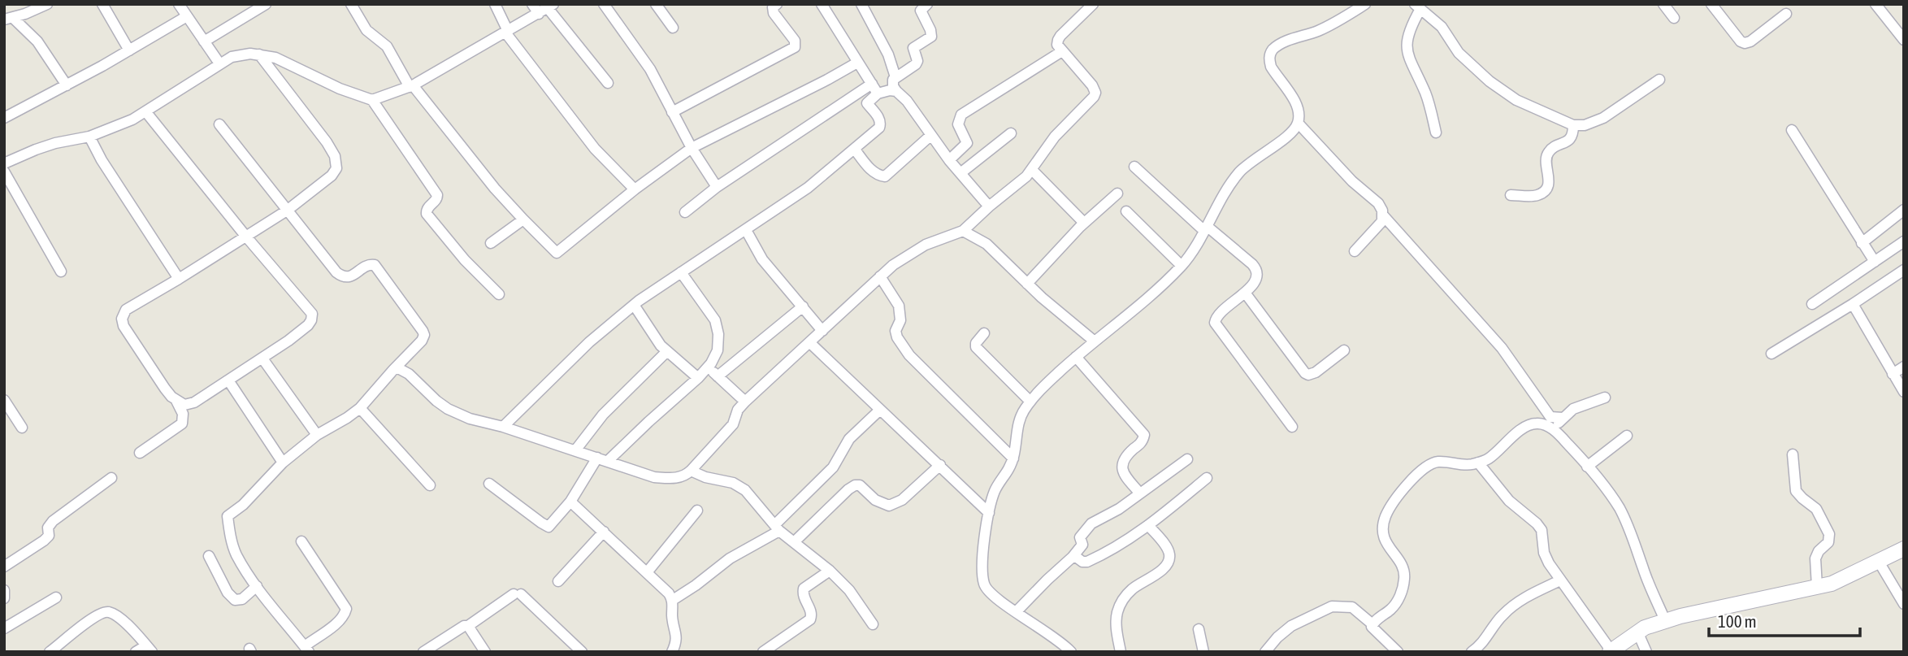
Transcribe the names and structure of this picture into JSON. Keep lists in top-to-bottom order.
{
  "scale_bar": "100 m"
}
